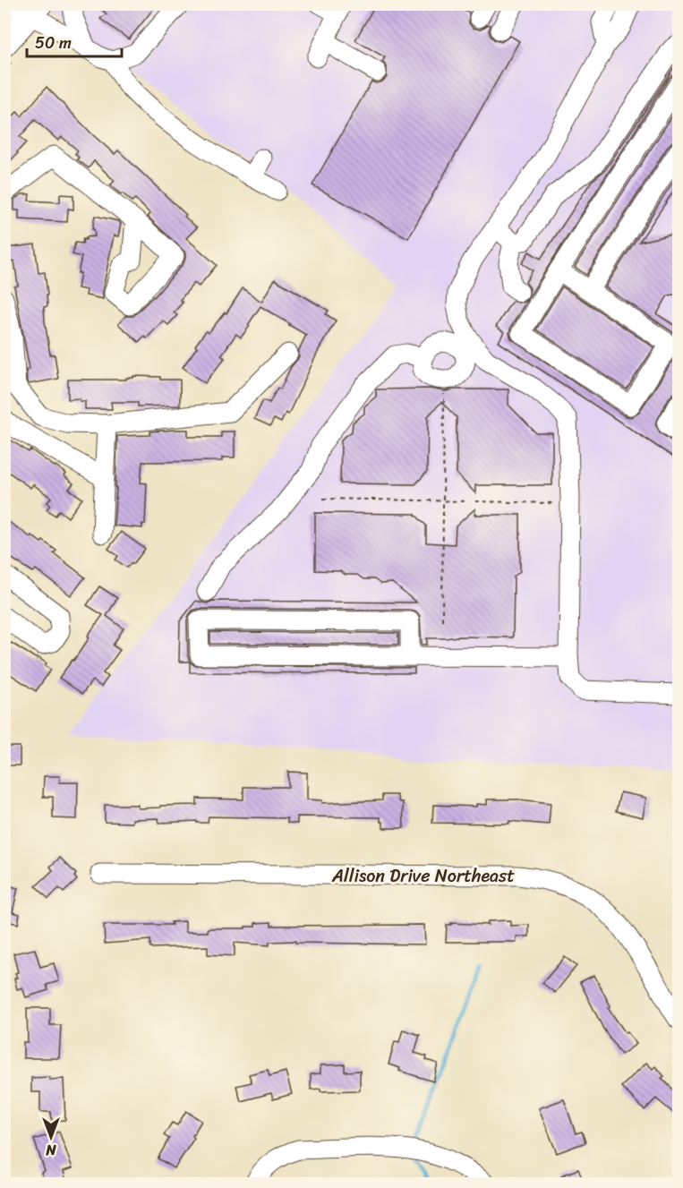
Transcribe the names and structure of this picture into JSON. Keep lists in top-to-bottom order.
{
  "streets": {
    "street": ["Allison Drive Northeast"]
  },
  "scale_bar": "50 m",
  "north": "bottom"
}
